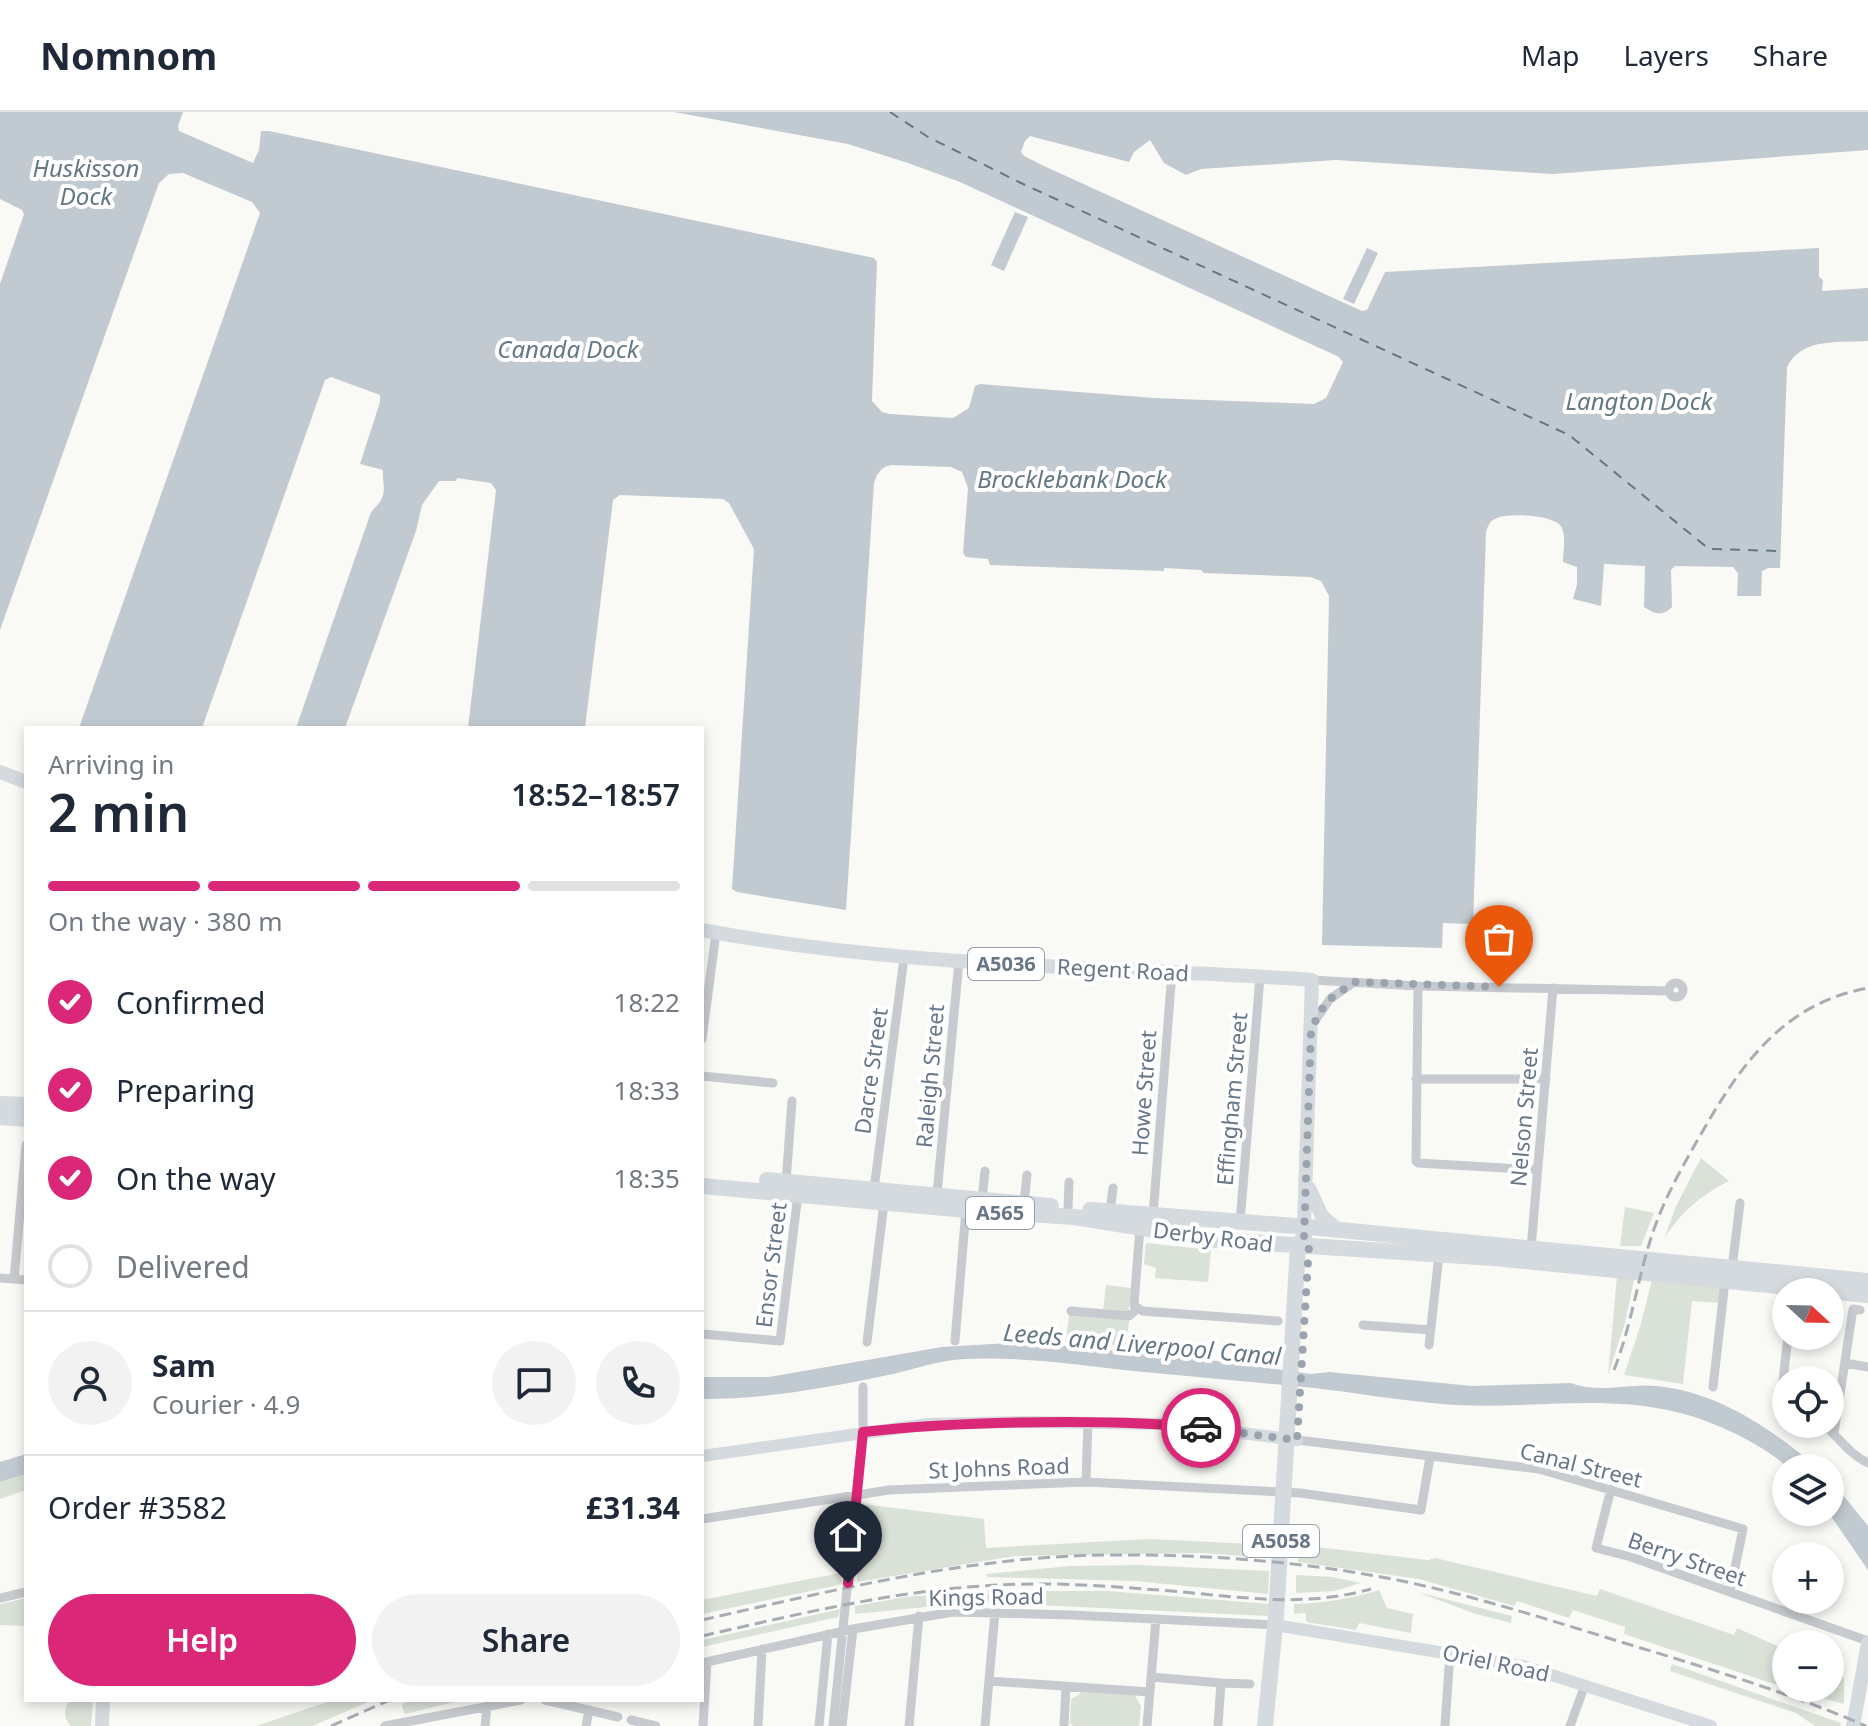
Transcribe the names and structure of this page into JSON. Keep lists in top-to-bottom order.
{
  "streets": {
    "highway": ["A565", "Derby Road", "A5058"],
    "main road": ["A5036", "Regent Road", "Oriel Road"],
    "street": [
      "Dacre Street",
      "Raleigh Street",
      "Howe Street",
      "Effingham Street",
      "Nelson Street",
      "Ensor Street",
      "Canal Street",
      "St Johns Road",
      "Berry Street",
      "Kings Road"
    ]
  },
  "crossings": [
    ["Regent Road", "Dacre Street"],
    ["Regent Road", "Raleigh Street"],
    ["Regent Road", "Howe Street"],
    ["Regent Road", "Effingham Street"],
    ["Regent Road", "Nelson Street"],
    ["Regent Road", "A5058"],
    ["Dacre Street", "Derby Road"],
    ["Raleigh Street", "Derby Road"],
    ["Howe Street", "Derby Road"],
    ["Effingham Street", "Derby Road"],
    ["Nelson Street", "Derby Road"],
    ["Derby Road", "Ensor Street"],
    ["Derby Road", "A5058"],
    ["Canal Street", "St Johns Road"],
    ["Canal Street", "A5058"],
    ["Canal Street", "Berry Street"],
    ["A5058", "Kings Road"],
    ["A5058", "Oriel Road"],
    ["Kings Road", "Oriel Road"]
  ],
  "water": [
    "Huskisson Dock",
    "Canada Dock",
    "Langton Dock",
    "Brocklebank Dock",
    "Leeds and Liverpool Canal"
  ],
  "north": "right",
  "page": {
    "header": "Nomnom",
    "nav": ["Map", "Layers", "Share"],
    "heading": ["2 min", "Arriving in", "18:52–18:57"],
    "panel": [
      "Sam",
      "Courier · 4.9",
      "Order #3582",
      "£31.34"
    ],
    "bar": "On the way · 380 m",
    "list": [
      ["Confirmed", "18:22"],
      ["Preparing", "18:33"],
      ["On the way", "18:35"],
      "Delivered"
    ],
    "map_buttons": ["+", "−"],
    "buttons": ["Help", "Share"]
  }
}
